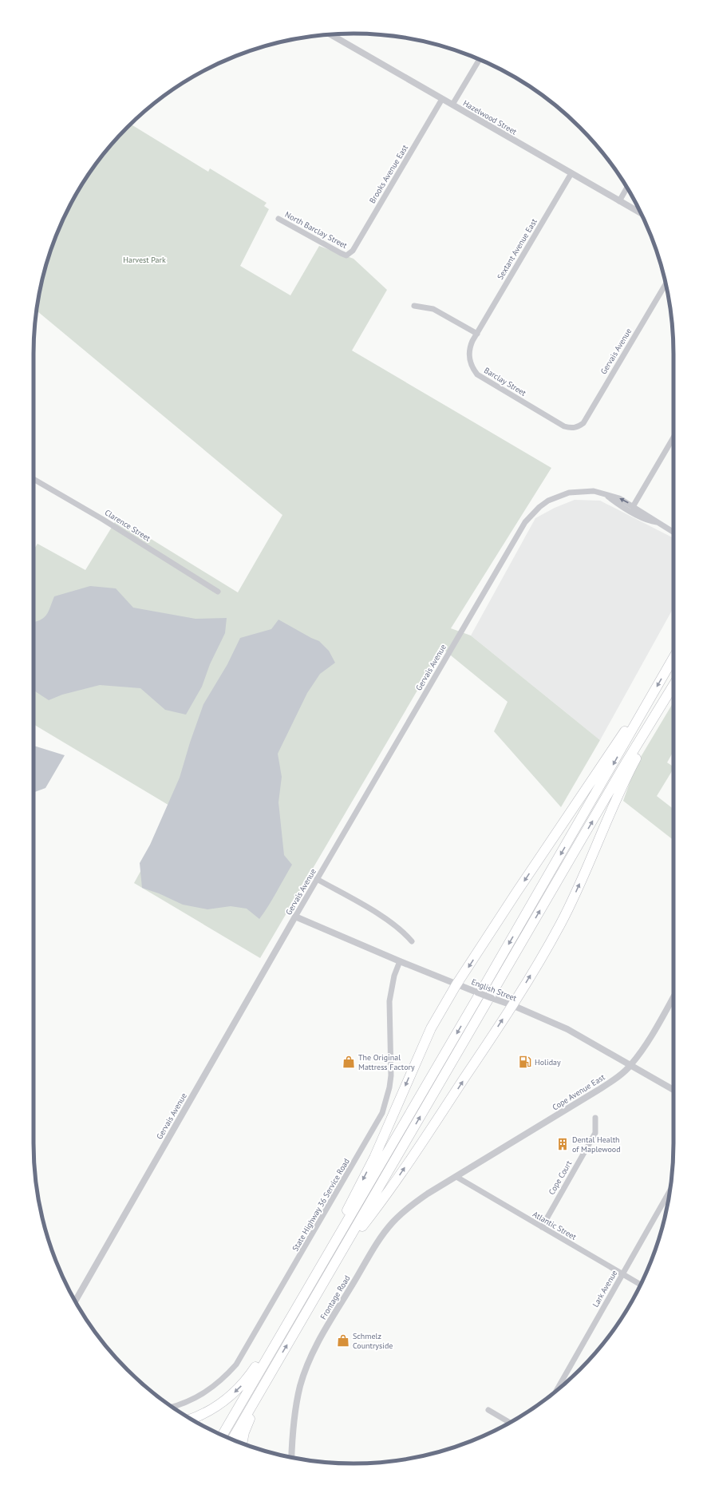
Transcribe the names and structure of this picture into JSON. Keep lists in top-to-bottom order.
{
  "streets": {
    "street": [
      "Hazelwood Street",
      "Brooks Avenue East",
      "North Barclay Street",
      "Sextant Avenue East",
      "Gervais Avenue",
      "Barclay Street",
      "Clarence Street",
      "English Street",
      "Cope Avenue East",
      "Cope Court",
      "State Highway 36 Service Road",
      "Atlantic Street",
      "Lark Avenue",
      "Frontage Road"
    ]
  },
  "crossings": [
    ["Hazelwood Street", "Brooks Avenue East"],
    ["Hazelwood Street", "Sextant Avenue East"],
    ["Brooks Avenue East", "North Barclay Street"],
    ["Sextant Avenue East", "Barclay Street"],
    ["Gervais Avenue", "Barclay Street"],
    ["Gervais Avenue", "English Street"],
    ["English Street", "Cope Avenue East"],
    ["English Street", "State Highway 36 Service Road"],
    ["Cope Avenue East", "Atlantic Street"],
    ["Cope Avenue East", "Frontage Road"],
    ["Cope Court", "Atlantic Street"],
    ["Atlantic Street", "Lark Avenue"],
    ["Atlantic Street", "Frontage Road"]
  ],
  "parks": ["Harvest Park"],
  "places": {
    "shop": ["The Original Mattress Factory", "Schmelz Countryside"],
    "fuel station": ["Holiday"],
    "building": ["Dental Health of Maplewood"]
  }
}
